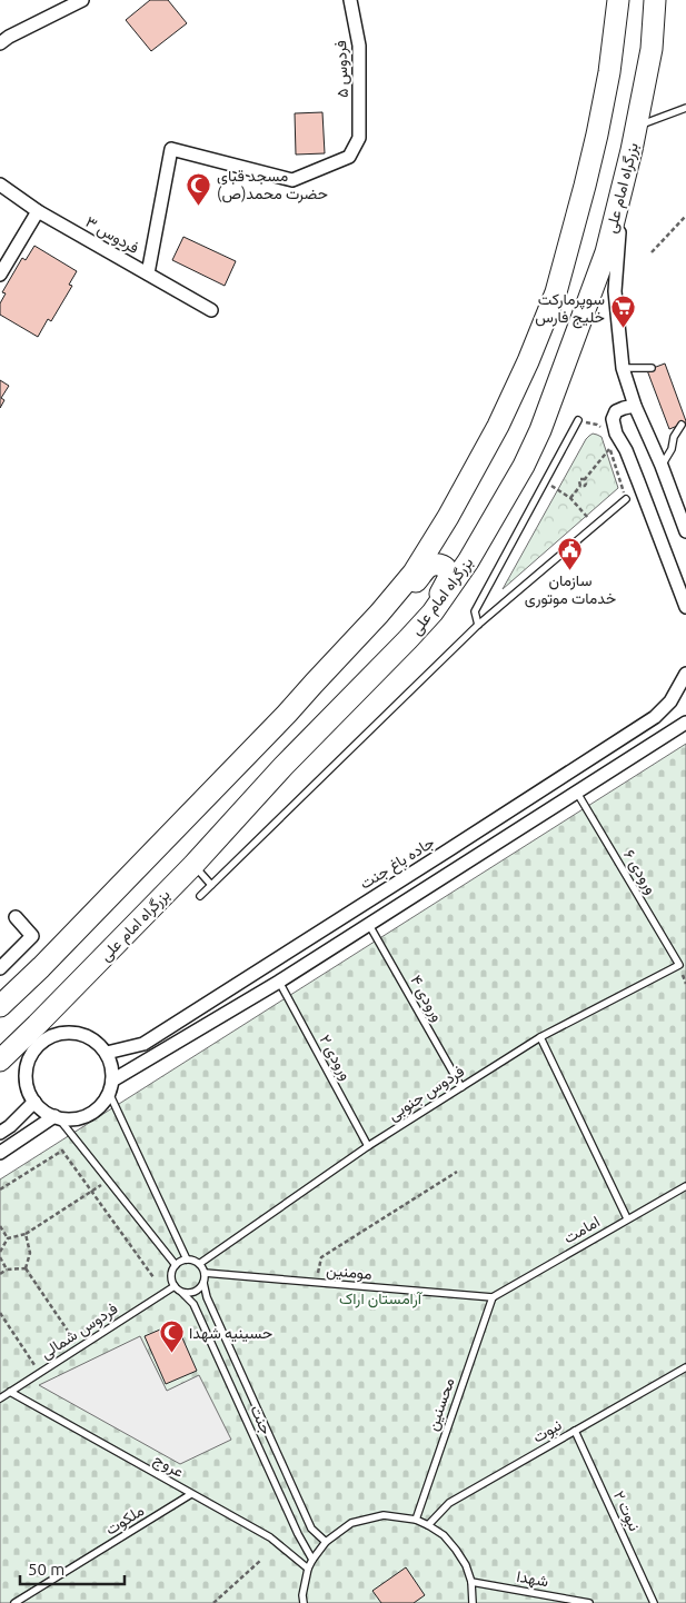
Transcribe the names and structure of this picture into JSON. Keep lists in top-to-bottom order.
{
  "streets": {
    "highway": ["بزرگراه امام علی"],
    "street": ["فردوس ۵", "فردوس ۳", "جاده باغ جنت"],
    "lane": [
      "ورودی ۶",
      "ورودی ۴",
      "ورودی ۲",
      "فردوس جنوبی",
      "امامت",
      "مومنین",
      "فردوس شمالی",
      "محسنین",
      "جنت",
      "نبوت",
      "عروج",
      "نبوت ۲",
      "ملکوت",
      "شهدا"
    ]
  },
  "crossings": [
    ["فردوس ۵", "فردوس ۳"],
    ["ورودی ۶", "فردوس جنوبی"],
    ["ورودی ۴", "فردوس جنوبی"],
    ["ورودی ۲", "فردوس جنوبی"],
    ["فردوس جنوبی", "مومنین"],
    ["فردوس جنوبی", "فردوس شمالی"],
    ["فردوس جنوبی", "جنت"],
    ["امامت", "مومنین"],
    ["امامت", "محسنین"],
    ["مومنین", "فردوس شمالی"],
    ["مومنین", "محسنین"],
    ["مومنین", "جنت"],
    ["فردوس شمالی", "جنت"],
    ["فردوس شمالی", "عروج"],
    ["نبوت", "نبوت ۲"],
    ["عروج", "ملکوت"]
  ],
  "parks": ["آرامستان اراک"],
  "places": {
    "mosque": ["مسجد قبای حضرت محمد‌(ص)", "حسینیه شهدا"],
    "supermarket": ["سوپرمارکت خلیج فارس"],
    "public building": ["سازمان خدمات موتوری"]
  },
  "scale_bar": "50 m"
}
